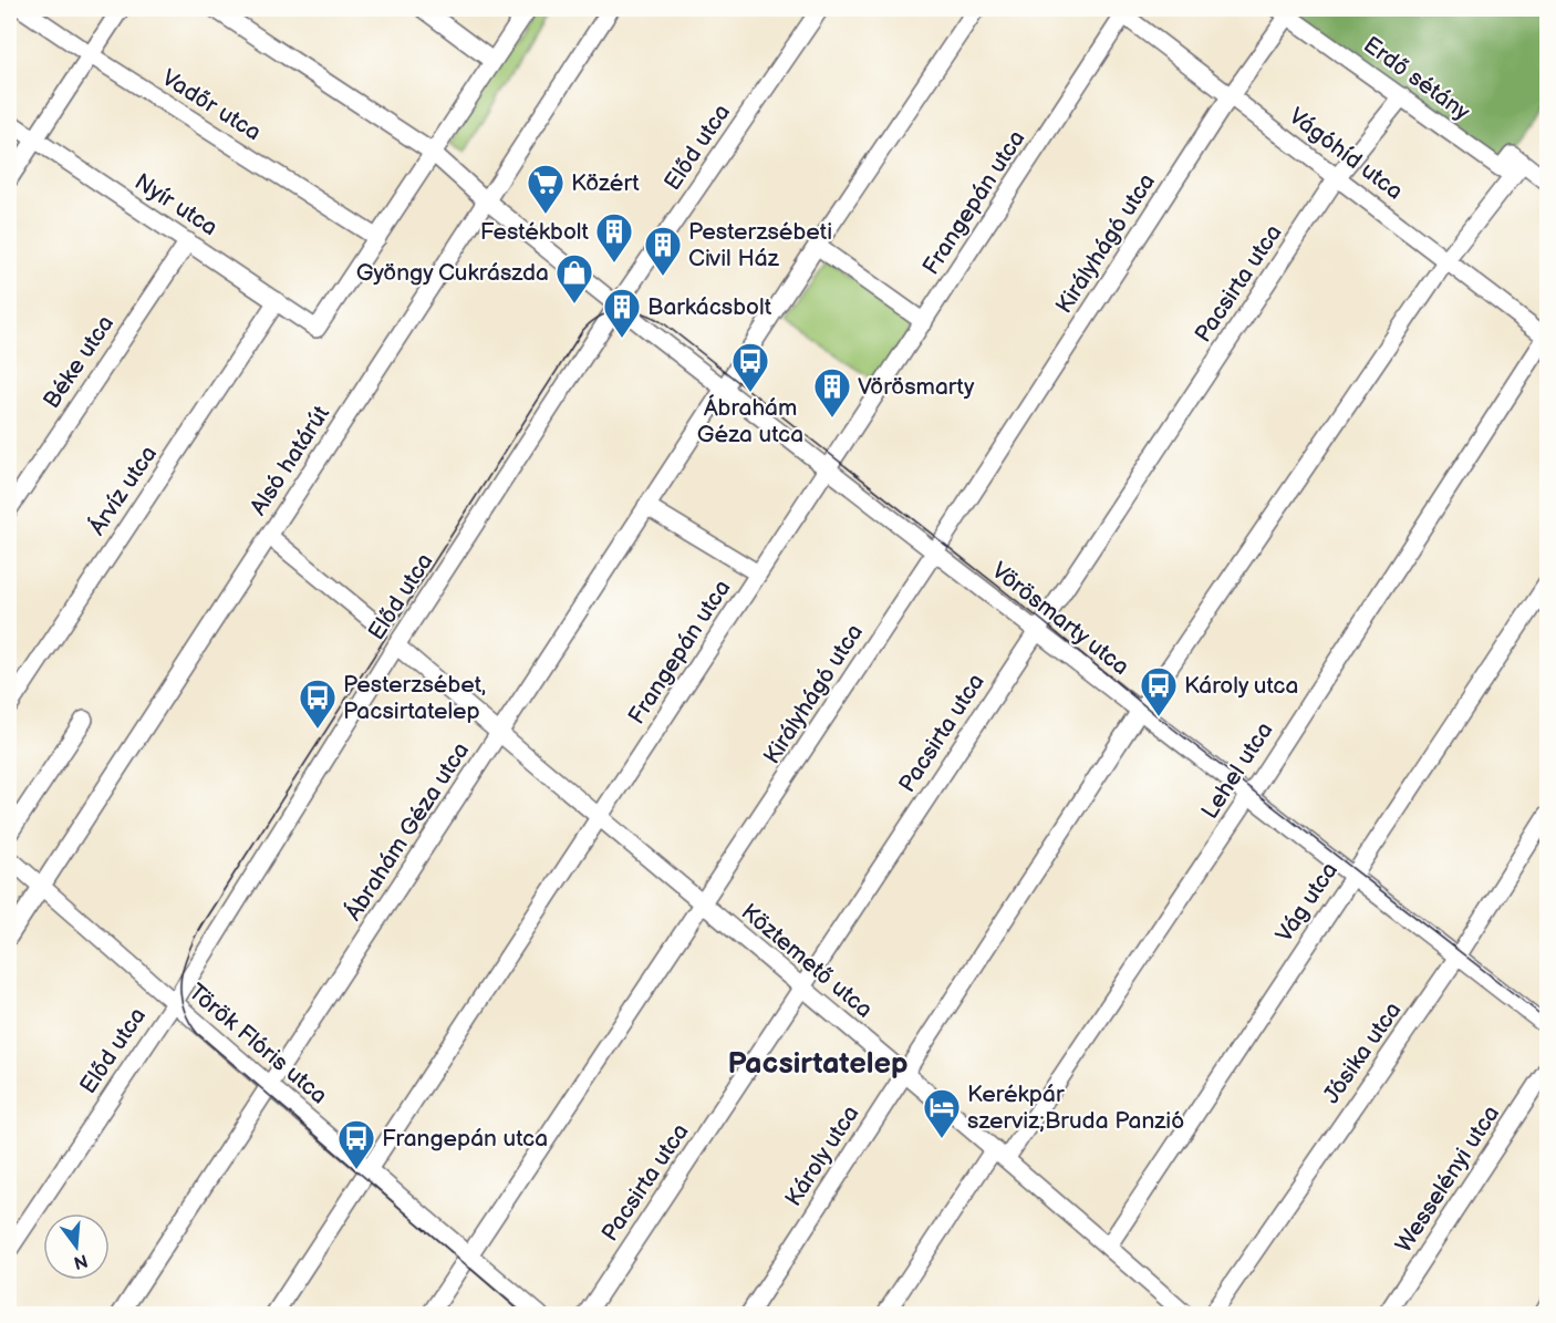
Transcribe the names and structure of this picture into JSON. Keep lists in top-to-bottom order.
{
  "streets": {
    "street": [
      "Erdő sétány",
      "Vadőr utca",
      "Előd utca",
      "Vágóhíd utca",
      "Frangepán utca",
      "Nyír utca",
      "Királyhágó utca",
      "Pacsirta utca",
      "Béke utca",
      "Alsó határút",
      "Árvíz utca",
      "Vörösmarty utca",
      "Lehel utca",
      "Ábrahám Géza utca",
      "Vág utca",
      "Köztemető utca",
      "Török Flóris utca",
      "Jósika utca",
      "Károly utca",
      "Wesselényi utca"
    ]
  },
  "crossings": [
    ["Erdő sétány", "Királyhágó utca"],
    ["Erdő sétány", "Pacsirta utca"],
    ["Erdő sétány", "Károly utca"],
    ["Vadőr utca", "Nyír utca"],
    ["Előd utca", "Köztemető utca"],
    ["Előd utca", "Török Flóris utca"],
    ["Vágóhíd utca", "Frangepán utca"],
    ["Vágóhíd utca", "Királyhágó utca"],
    ["Vágóhíd utca", "Pacsirta utca"],
    ["Vágóhíd utca", "Lehel utca"],
    ["Vágóhíd utca", "Károly utca"],
    ["Frangepán utca", "Vörösmarty utca"],
    ["Frangepán utca", "Köztemető utca"],
    ["Frangepán utca", "Török Flóris utca"],
    ["Nyír utca", "Béke utca"],
    ["Nyír utca", "Árvíz utca"],
    ["Királyhágó utca", "Vörösmarty utca"],
    ["Királyhágó utca", "Köztemető utca"],
    ["Királyhágó utca", "Török Flóris utca"],
    ["Pacsirta utca", "Vörösmarty utca"],
    ["Pacsirta utca", "Köztemető utca"],
    ["Alsó határút", "Török Flóris utca"],
    ["Vörösmarty utca", "Lehel utca"],
    ["Vörösmarty utca", "Ábrahám Géza utca"],
    ["Vörösmarty utca", "Vág utca"],
    ["Vörösmarty utca", "Jósika utca"],
    ["Vörösmarty utca", "Károly utca"],
    ["Lehel utca", "Köztemető utca"],
    ["Ábrahám Géza utca", "Köztemető utca"],
    ["Ábrahám Géza utca", "Török Flóris utca"],
    ["Vág utca", "Köztemető utca"],
    ["Köztemető utca", "Károly utca"]
  ],
  "districts": ["Pacsirtatelep"],
  "places": {
    "supermarket": ["Közért"],
    "building": [
      "Festékbolt",
      "Pesterzsébeti Civil Ház",
      "Barkácsbolt",
      "Vörösmarty"
    ],
    "shop": ["Gyöngy Cukrászda"],
    "bus stop": [
      "Ábrahám Géza utca",
      "Károly utca",
      "Pesterzsébet, Pacsirtatelep",
      "Frangepán utca"
    ],
    "hotel": ["Kerékpár szerviz;Bruda Panzió"]
  },
  "north": "bottom"
}
